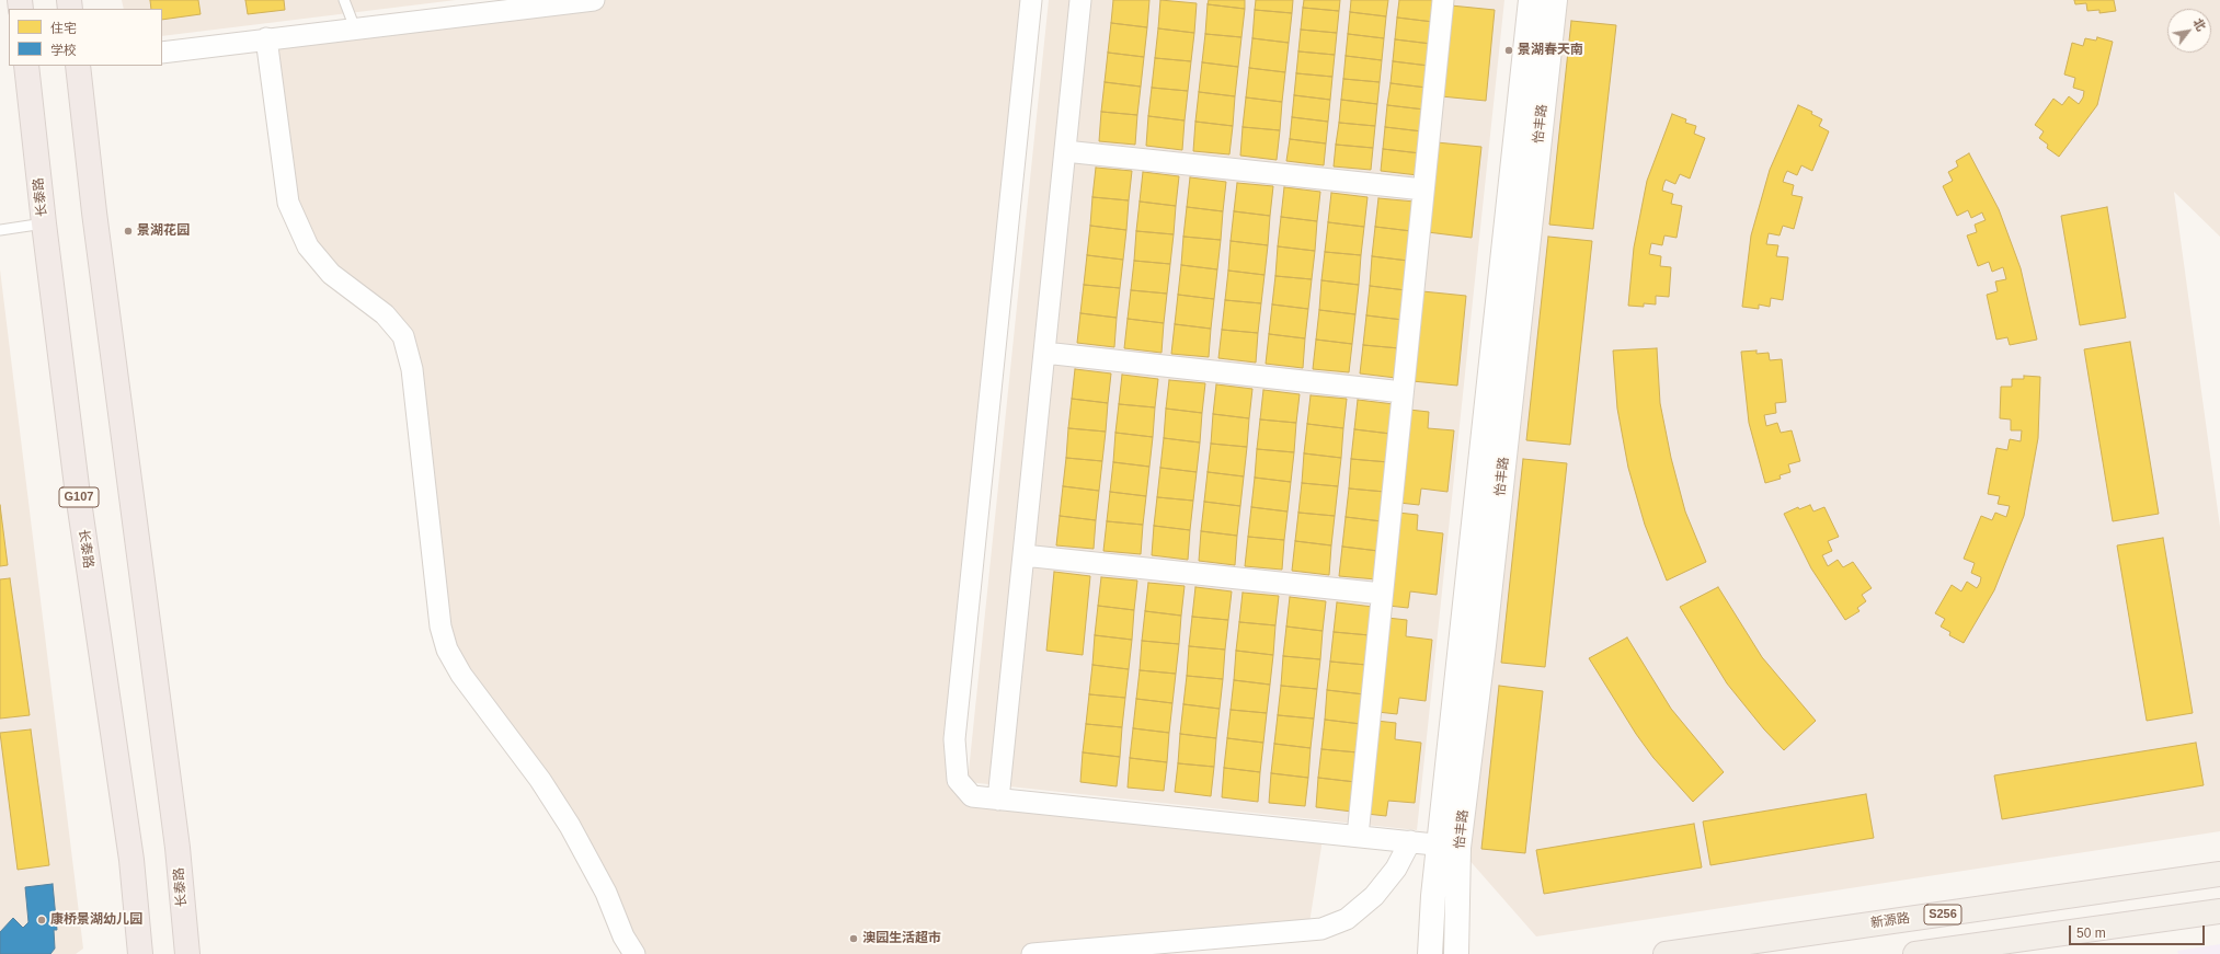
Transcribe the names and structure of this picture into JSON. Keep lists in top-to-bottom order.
{
  "streets": {
    "highway": ["长泰路", "G107"],
    "main road": ["S256", "新源路"],
    "street": ["怡丰路"]
  },
  "places": [
    "景湖春天南",
    "景湖花园",
    "康桥景湖幼儿园",
    "澳园生活超市"
  ],
  "legend": ["住宅", "学校"],
  "scale_bar": "50 m",
  "north": "top right"
}
